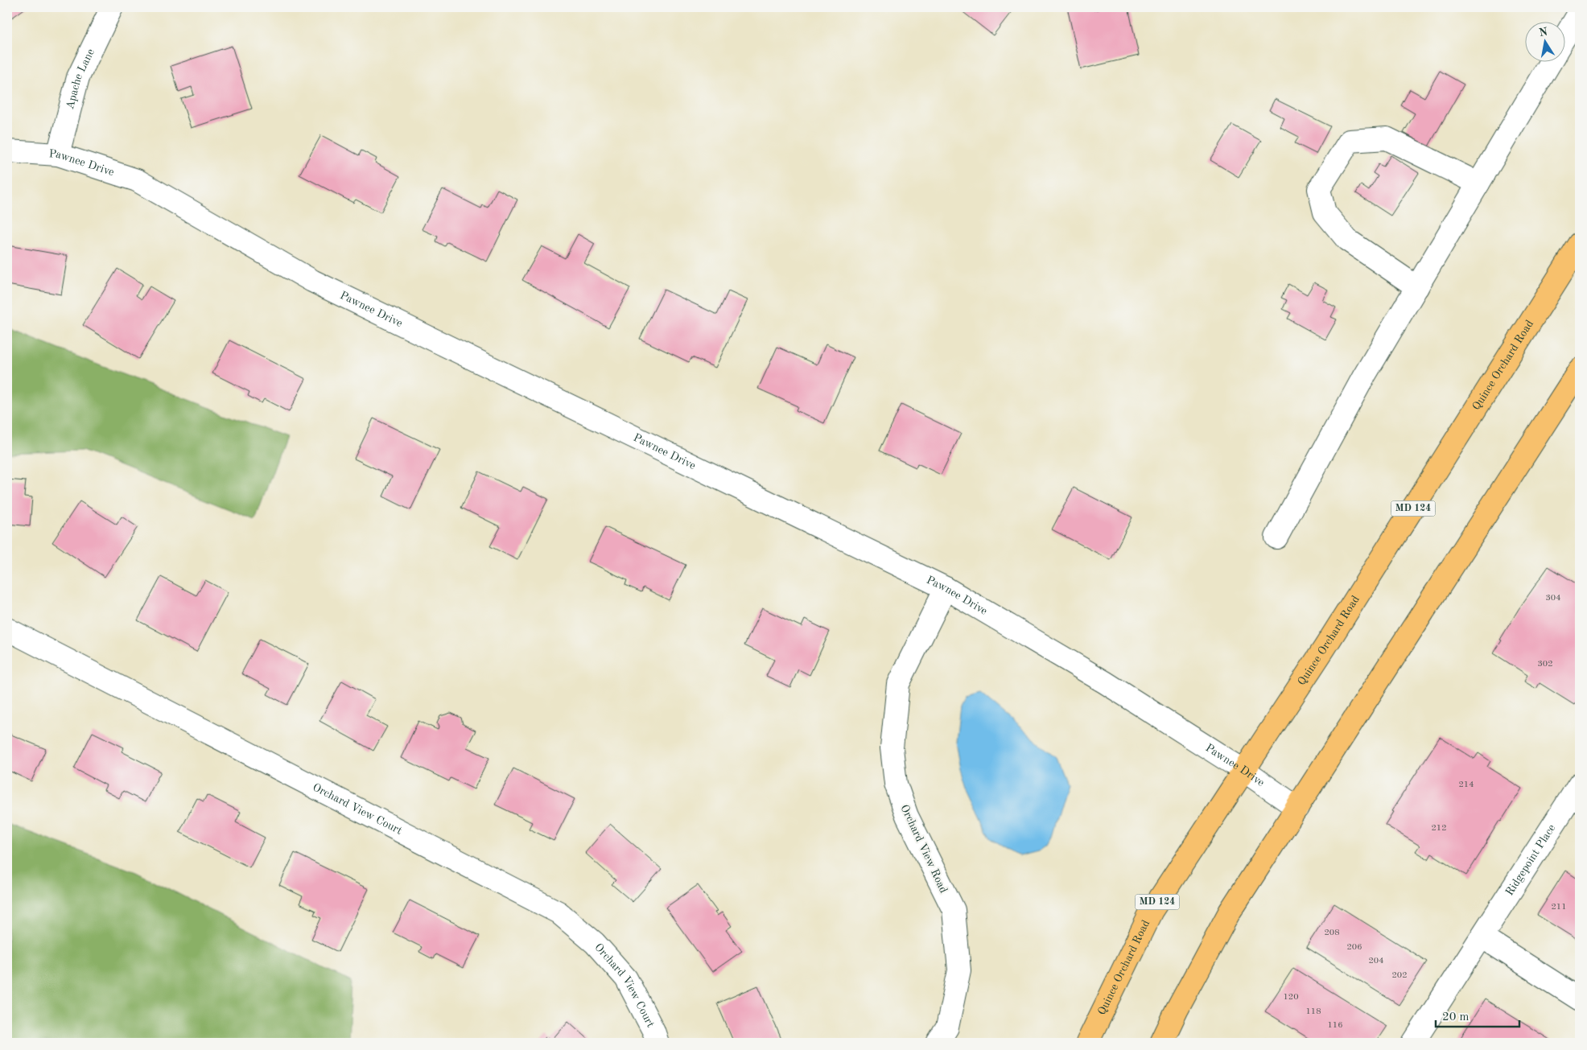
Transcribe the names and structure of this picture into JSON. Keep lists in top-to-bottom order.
{
  "streets": {
    "main road": ["Quince Orchard Road", "MD 124"],
    "street": [
      "Apache Lane",
      "Pawnee Drive",
      "Orchard View Court",
      "Orchard View Road",
      "Ridgepoint Place"
    ]
  },
  "crossings": [
    ["Apache Lane", "Pawnee Drive"],
    ["Pawnee Drive", "Quince Orchard Road"],
    ["Pawnee Drive", "Orchard View Road"]
  ],
  "house_numbers": [
    "304",
    "302",
    "214",
    "212",
    "211",
    "208",
    "206",
    "204",
    "202",
    "120",
    "118",
    "116"
  ],
  "scale_bar": "20 m",
  "north": "top"
}
